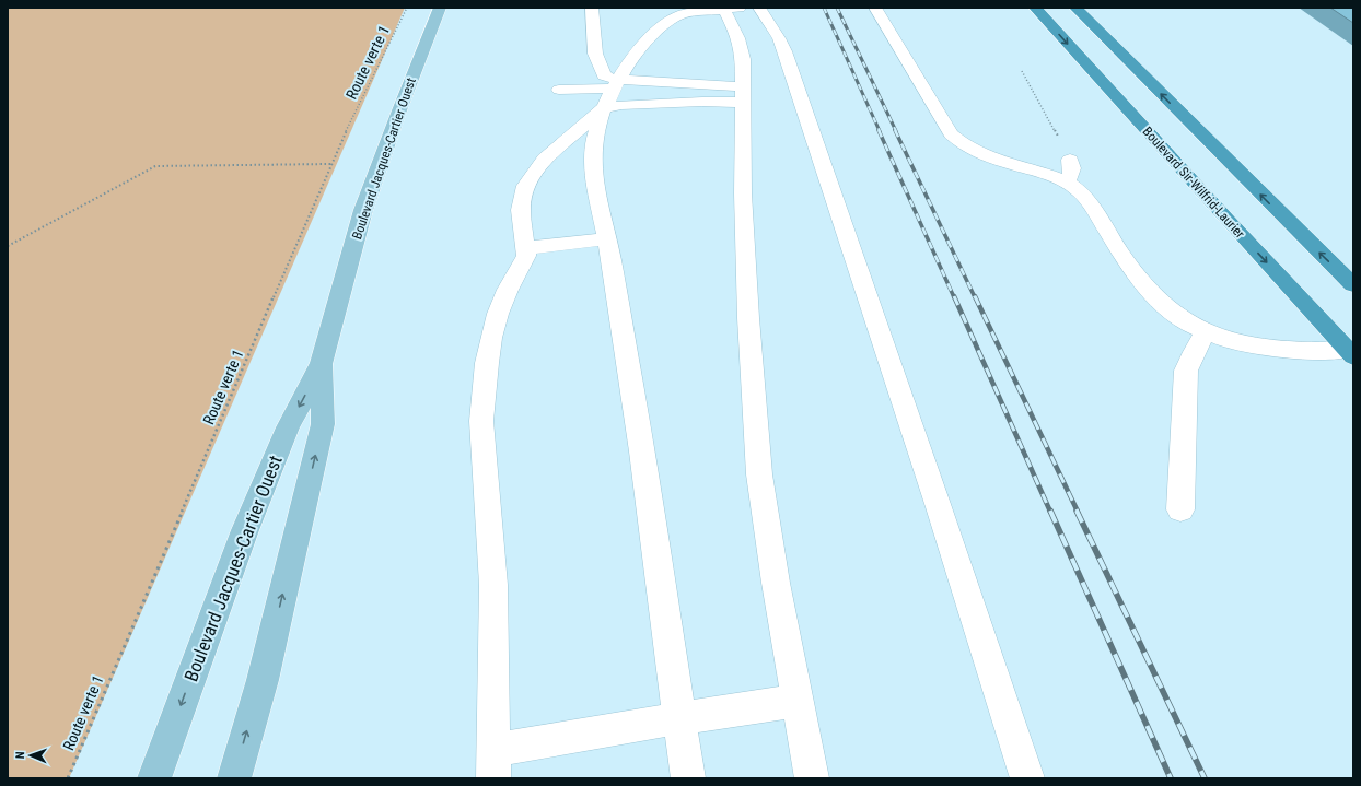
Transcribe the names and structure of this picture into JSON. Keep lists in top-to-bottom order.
{
  "streets": {
    "highway": ["Boulevard Sir-Wilfrid-Laurier"],
    "main road": ["Boulevard Jacques-Cartier Ouest"],
    "path": ["Route verte 1"]
  },
  "north": "left"
}
